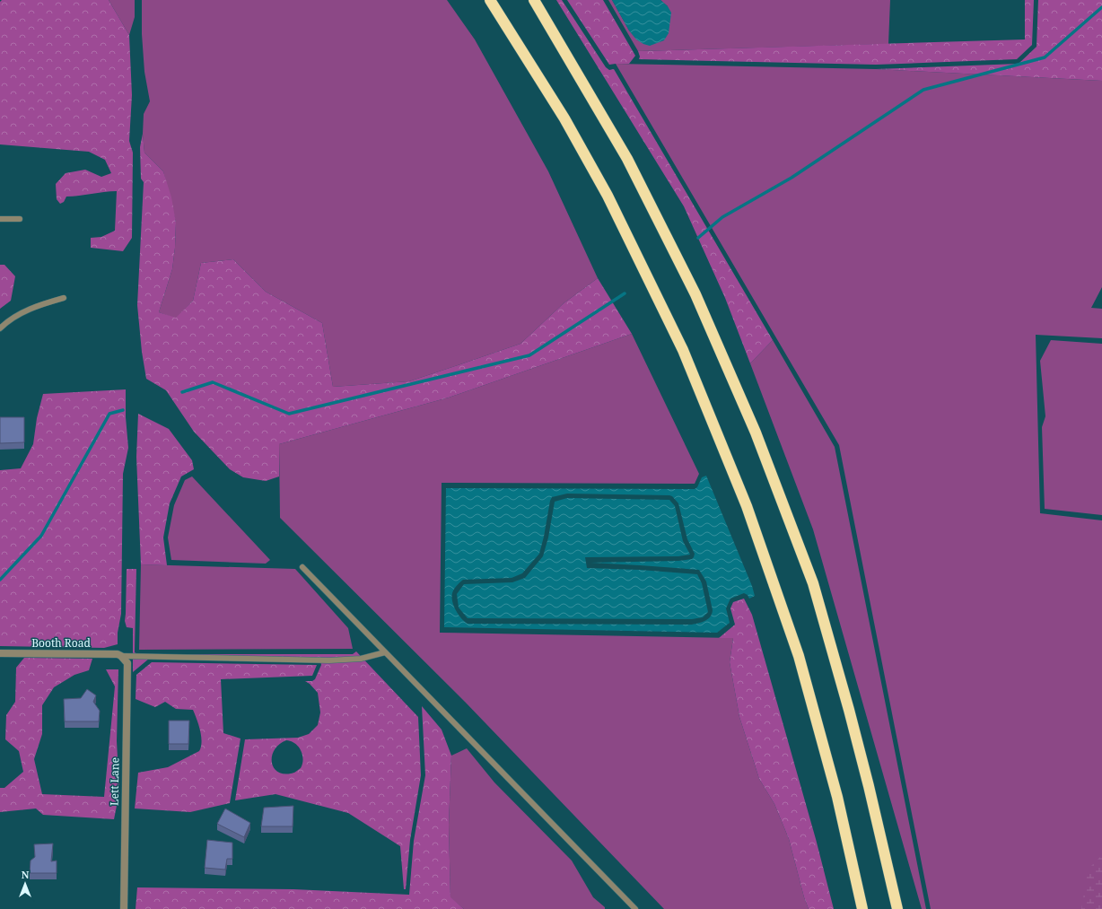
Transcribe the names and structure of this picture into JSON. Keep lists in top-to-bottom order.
{
  "streets": {
    "street": ["Booth Road", "Lett Lane"]
  },
  "crossings": [
    ["Booth Road", "Lett Lane"]
  ],
  "north": "top"
}
